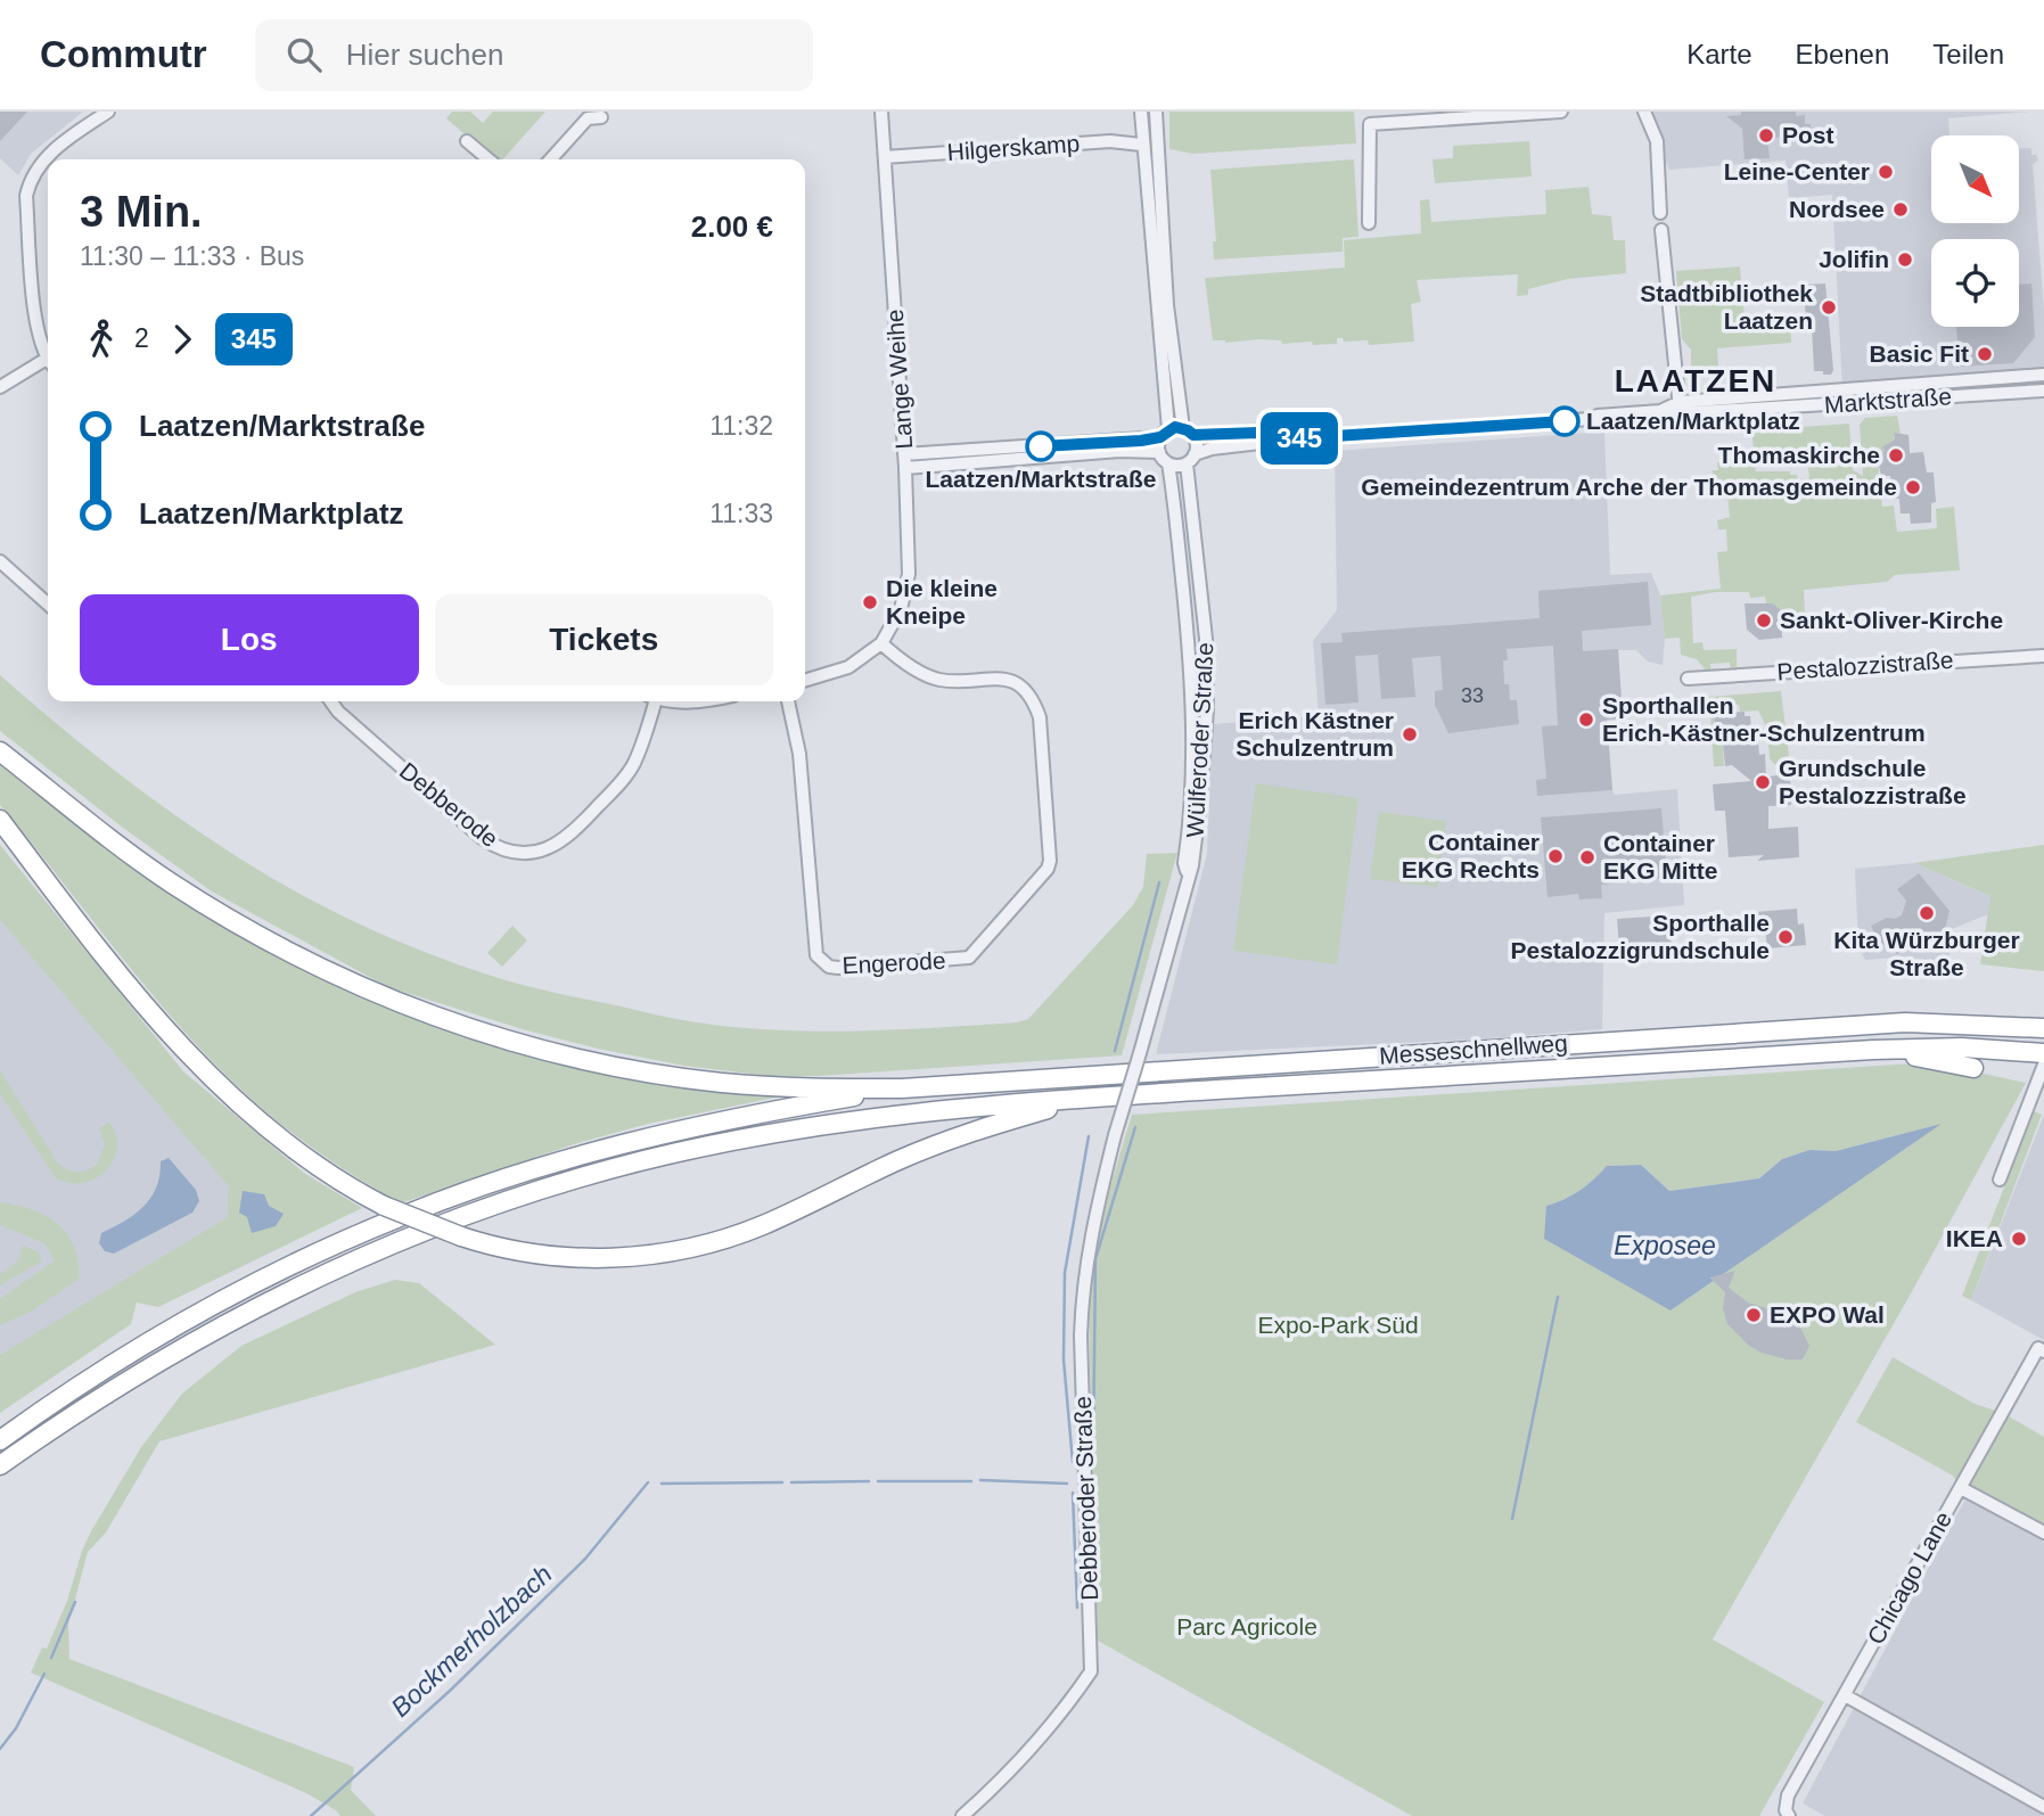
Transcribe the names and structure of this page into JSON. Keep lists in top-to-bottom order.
{
  "streets": {
    "highway": ["Messeschnellweg"],
    "street": [
      "Hilgerskamp",
      "Lange Weihe",
      "Marktstraße",
      "Pestalozzistraße",
      "Wülferoder Straße",
      "Debberode",
      "Engerode",
      "Debberoder Straße",
      "Chicago Lane"
    ]
  },
  "crossings": [
    ["Hilgerskamp", "Lange Weihe"],
    ["Lange Weihe", "Engerode"],
    ["Marktstraße", "Wülferoder Straße"],
    ["Wülferoder Straße", "Debberoder Straße"]
  ],
  "districts": ["LAATZEN"],
  "water": ["Exposee", "Bockmerholzbach"],
  "parks": ["Expo-Park Süd", "Parc Agricole"],
  "places": [
    "Post",
    "Leine-Center",
    "Nordsee",
    "Jolifin",
    "Stadtbibliothek Laatzen",
    "Basic Fit",
    "Laatzen/Marktplatz",
    "Laatzen/Marktstraße",
    "Thomaskirche",
    "Gemeindezentrum Arche der Thomasgemeinde",
    "Die kleine Kneipe",
    "Sankt-Oliver-Kirche",
    "Sporthallen Erich-Kästner-Schulzentrum",
    "Erich Kästner Schulzentrum",
    "Grundschule Pestalozzistraße",
    "Container EKG Rechts",
    "Container EKG Mitte",
    "Kita Würzburger Straße",
    "Sporthalle Pestalozzigrundschule",
    "IKEA",
    "EXPO Wal"
  ],
  "lines": ["bus line 345"],
  "house_numbers": ["33"],
  "north": "bottom right",
  "page": {
    "header": "Commutr",
    "search": "Hier suchen",
    "nav": ["Karte", "Ebenen", "Teilen"],
    "on_map": "345",
    "heading": ["3 Min.", "11:30 – 11:33 · Bus", "2.00 €"],
    "legs": ["2", "345"],
    "list": [
      {
        "name": "Laatzen/Marktstraße",
        "value": "11:32"
      },
      {
        "name": "Laatzen/Marktplatz",
        "value": "11:33"
      }
    ],
    "buttons": ["Los", "Tickets"]
  }
}
